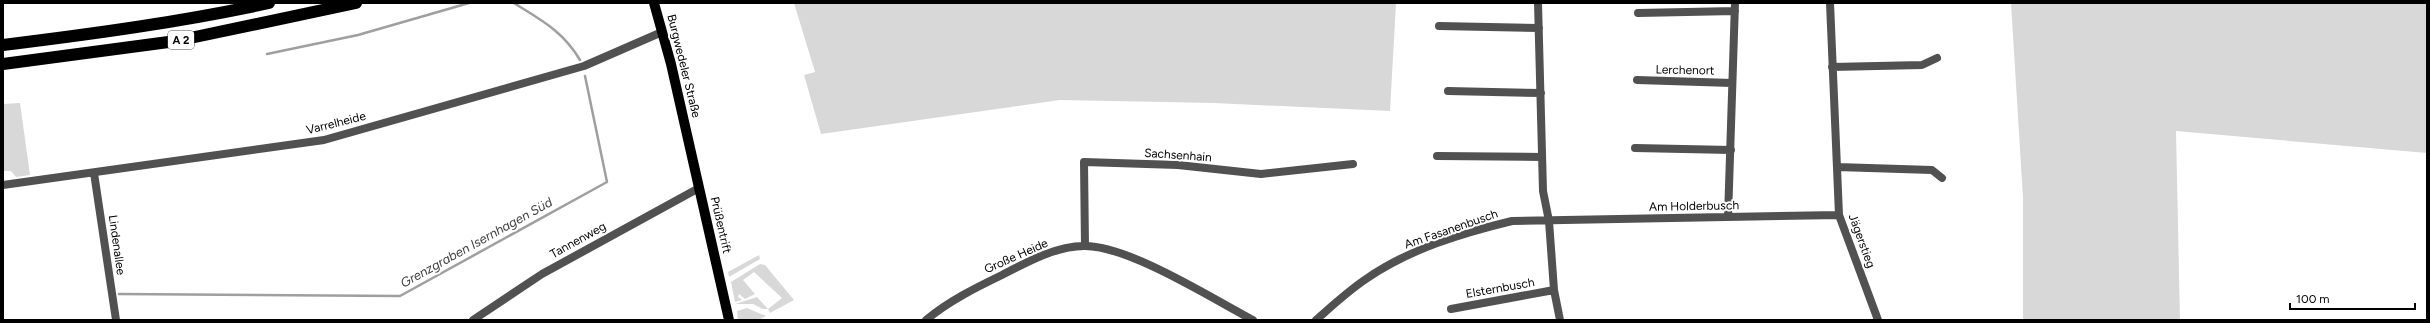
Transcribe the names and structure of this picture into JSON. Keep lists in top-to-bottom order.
{
  "streets": {
    "highway": ["A 2"],
    "main road": ["Burgwedeler Straße", "Prüßentrift"],
    "street": [
      "Lerchenort",
      "Varrelheide",
      "Sachsenhain",
      "Am Holderbusch",
      "Am Fasanenbusch",
      "Tannenweg",
      "Jägerstieg",
      "Lindenallee",
      "Große Heide",
      "Elsternbusch"
    ]
  },
  "crossings": [
    ["Burgwedeler Straße", "Varrelheide"],
    ["Burgwedeler Straße", "Prüßentrift"],
    ["Varrelheide", "Lindenallee"],
    ["Sachsenhain", "Große Heide"],
    ["Am Holderbusch", "Am Fasanenbusch"],
    ["Am Holderbusch", "Jägerstieg"],
    ["Prüßentrift", "Tannenweg"]
  ],
  "water": ["Grenzgraben Isernhagen Süd"],
  "scale_bar": "100 m"
}
